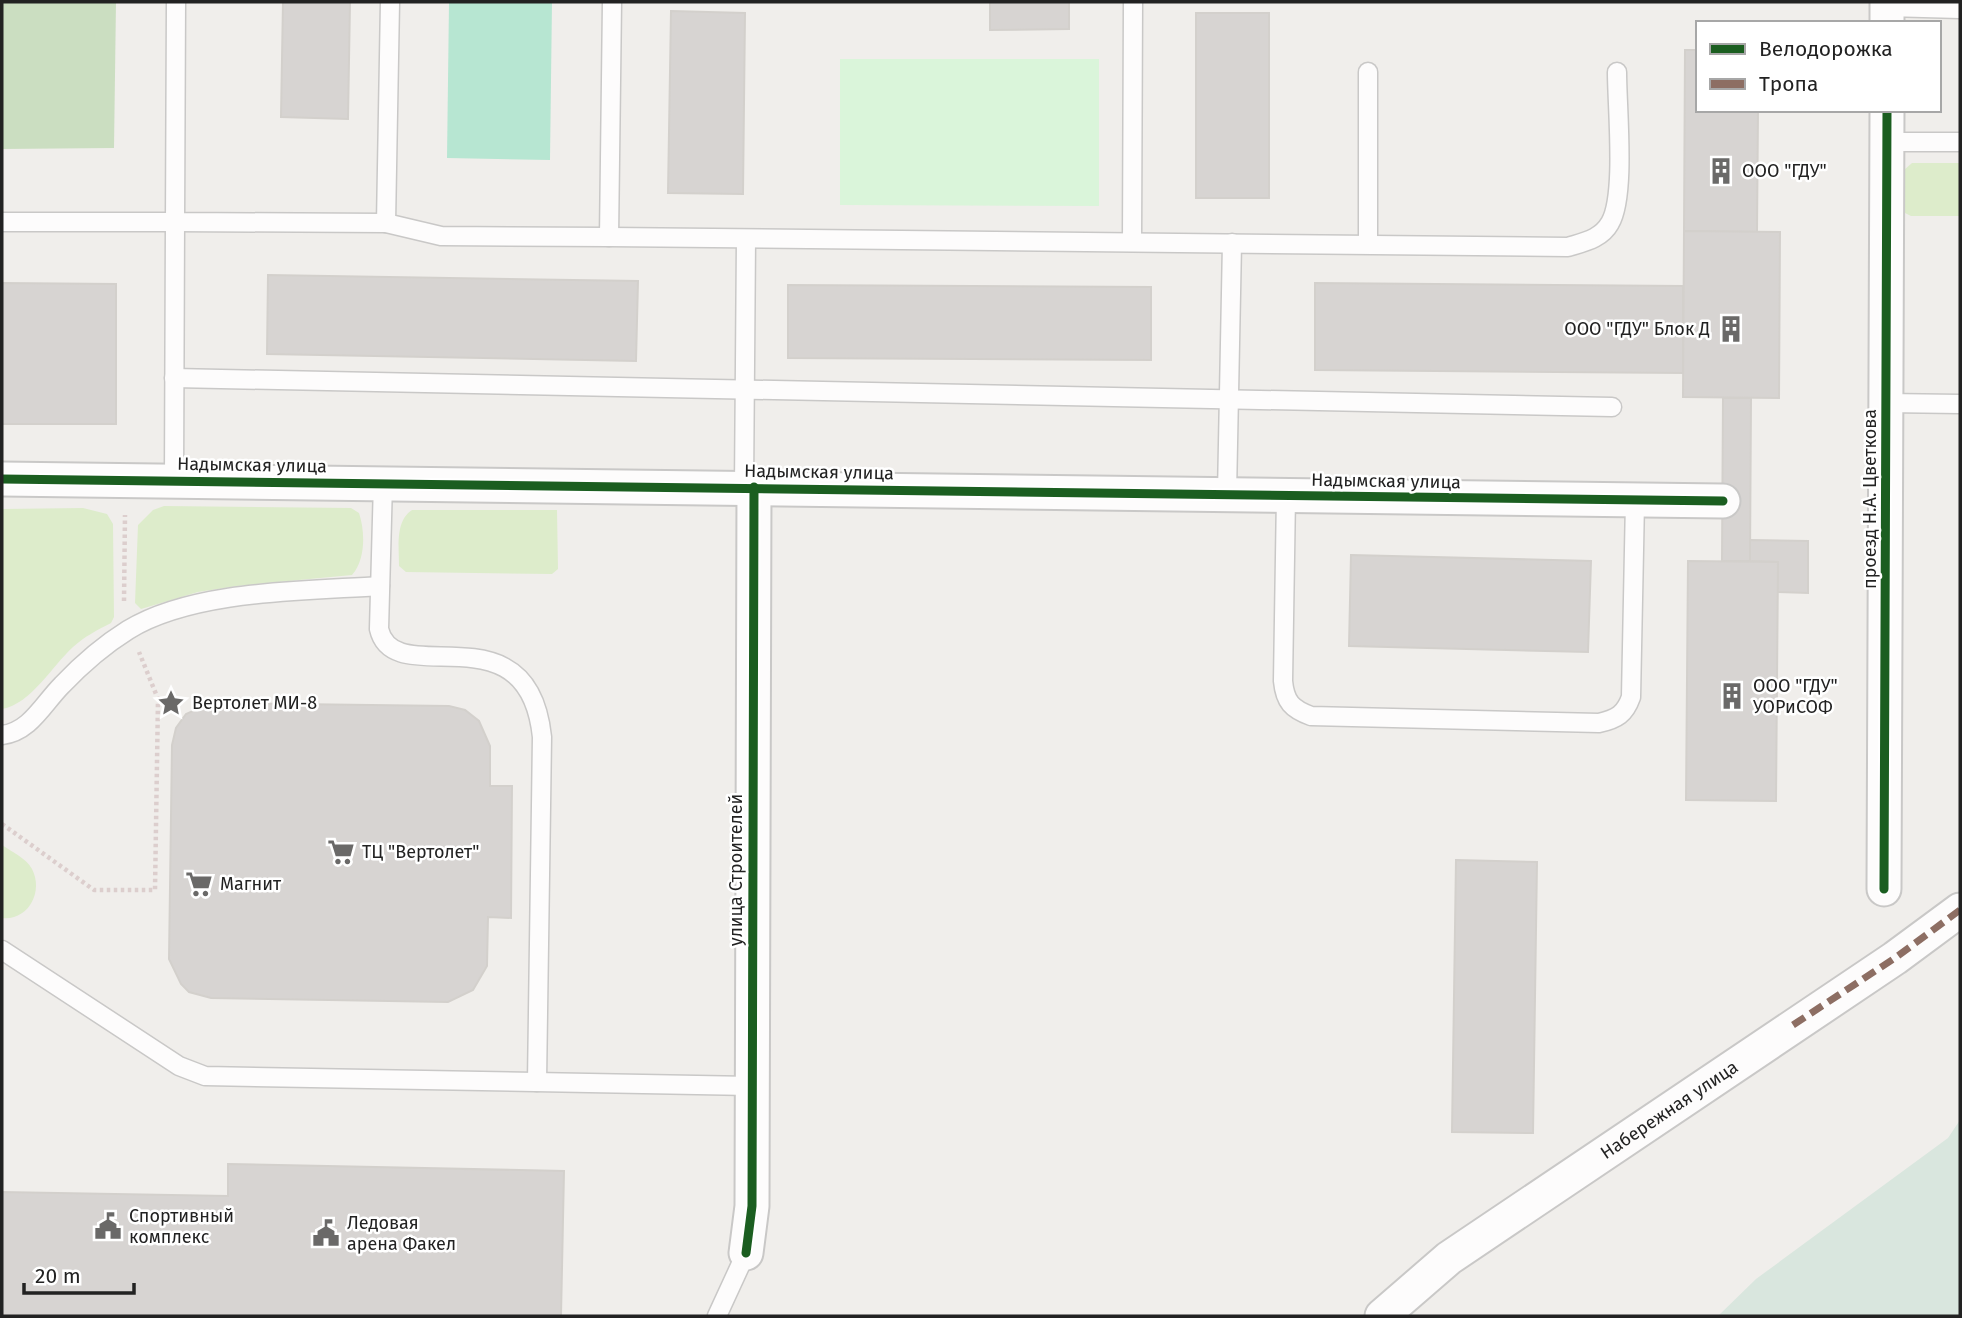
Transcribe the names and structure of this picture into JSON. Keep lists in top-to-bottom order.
{
  "streets": {
    "street": [
      "Надымская улица",
      "проезд Н.А. Цветкова",
      "улица Строителей",
      "Набережная улица"
    ]
  },
  "crossings": [
    ["Надымская улица", "улица Строителей"]
  ],
  "places": {
    "building": ["ООО \"ГДУ\"", "ООО \"ГДУ\" Блок Д", "ООО \"ГДУ\" УОРиСОФ"],
    "place": ["Вертолет МИ-8"],
    "supermarket": ["ТЦ \"Вертолет\"", "Магнит"],
    "public building": ["Спортивный комплекс", "Ледовая арена Факел"]
  },
  "legend": ["Велодорожка", "Тропа"],
  "scale_bar": "20 m"
}
